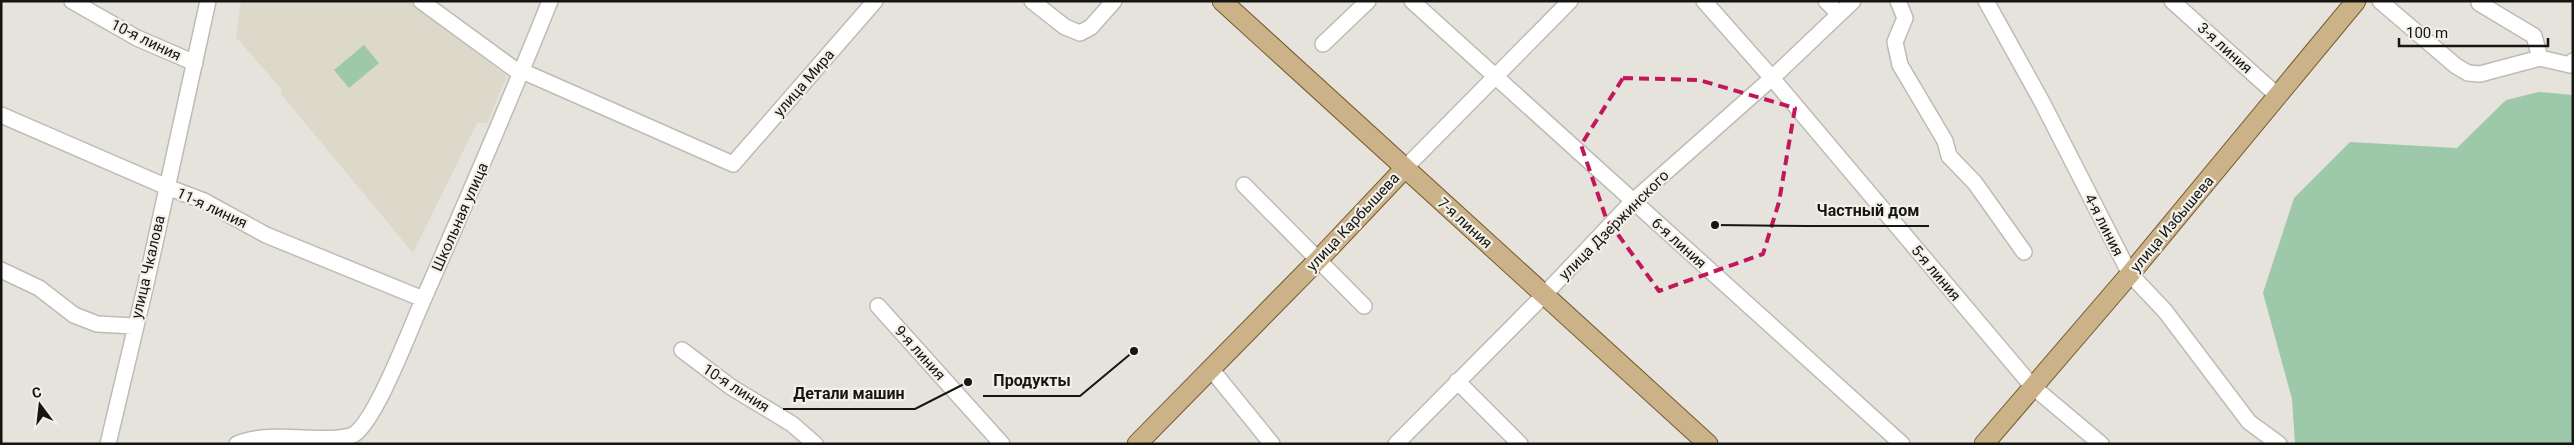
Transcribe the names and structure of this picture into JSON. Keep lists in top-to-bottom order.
{
  "streets": {
    "main road": ["улица Карбышева", "7-я линия", "улица Избышева"],
    "street": [
      "10-я линия",
      "3-я линия",
      "улица Мира",
      "11-я линия",
      "Школьная улица",
      "улица Дзержинского",
      "4-я линия",
      "6-я линия",
      "улица Чкалова",
      "5-я линия",
      "9-я линия"
    ]
  },
  "crossings": [
    ["10-я линия", "улица Чкалова"],
    ["3-я линия", "улица Избышева"],
    ["улица Мира", "Школьная улица"],
    ["11-я линия", "Школьная улица"],
    ["11-я линия", "улица Чкалова"],
    ["улица Карбышева", "7-я линия"],
    ["улица Карбышева", "6-я линия"],
    ["7-я линия", "улица Дзержинского"],
    ["улица Избышева", "4-я линия"],
    ["улица Избышева", "5-я линия"],
    ["улица Дзержинского", "6-я линия"],
    ["улица Дзержинского", "5-я линия"]
  ],
  "places": ["Частный дом", "Продукты", "Детали машин"],
  "scale_bar": "100 m",
  "north": "top"
}
